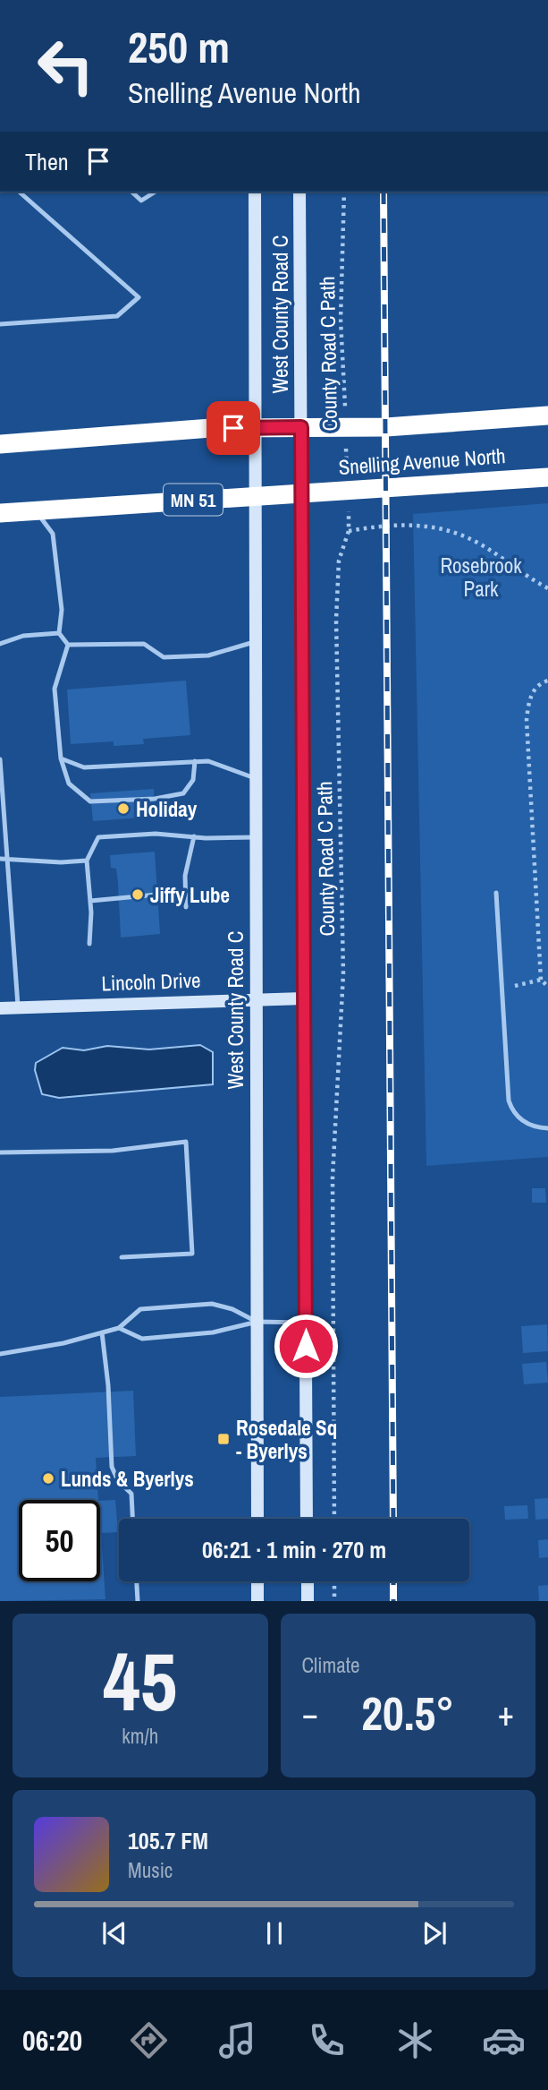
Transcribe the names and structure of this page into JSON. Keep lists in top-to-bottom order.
{
  "streets": {
    "highway": ["Snelling Avenue North", "MN 51"],
    "main road": ["West County Road C", "Lincoln Drive"],
    "path": ["County Road C Path"]
  },
  "crossings": [
    ["West County Road C", "Snelling Avenue North"],
    ["West County Road C", "Lincoln Drive"],
    ["County Road C Path", "Snelling Avenue North"]
  ],
  "parks": ["Rosebrook Park"],
  "places": {
    "other": ["Holiday", "Jiffy Lube", "Lunds & Byerlys"],
    "transit": ["Rosedale Sq - Byerlys"]
  },
  "page": {
    "turn": ["250 m", "Snelling Avenue North"],
    "then": "Then",
    "limit": "50",
    "trip": "06:21 · 1 min · 270 m",
    "tile": [
      ["45", "km/h"],
      "Climate"
    ],
    "heat": ["−", "20.5°", "+"],
    "song": ["105.7 FM", "Music"],
    "tabs": "06:20"
  }
}
